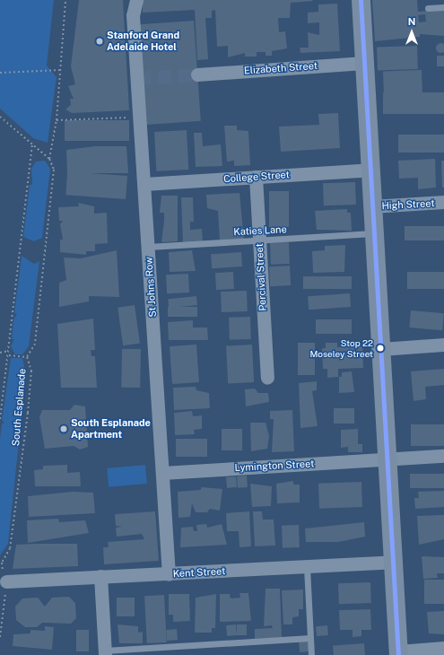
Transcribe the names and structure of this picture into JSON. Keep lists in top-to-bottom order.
{
  "streets": {
    "street": [
      "Elizabeth Street",
      "College Street",
      "High Street",
      "Percival Street",
      "St Johns Row",
      "Lymington Street",
      "Kent Street"
    ],
    "lane": ["Katies Lane"],
    "path": ["South Esplanade"]
  },
  "crossings": [
    ["College Street", "Percival Street"],
    ["College Street", "St Johns Row"],
    ["Katies Lane", "Percival Street"],
    ["Katies Lane", "St Johns Row"],
    ["St Johns Row", "Lymington Street"],
    ["St Johns Row", "Kent Street"],
    ["South Esplanade", "Kent Street"]
  ],
  "places": ["Stanford Grand Adelaide Hotel", "Stop 22 Moseley Street", "South Esplanade Apartment"],
  "north": "top"
}
